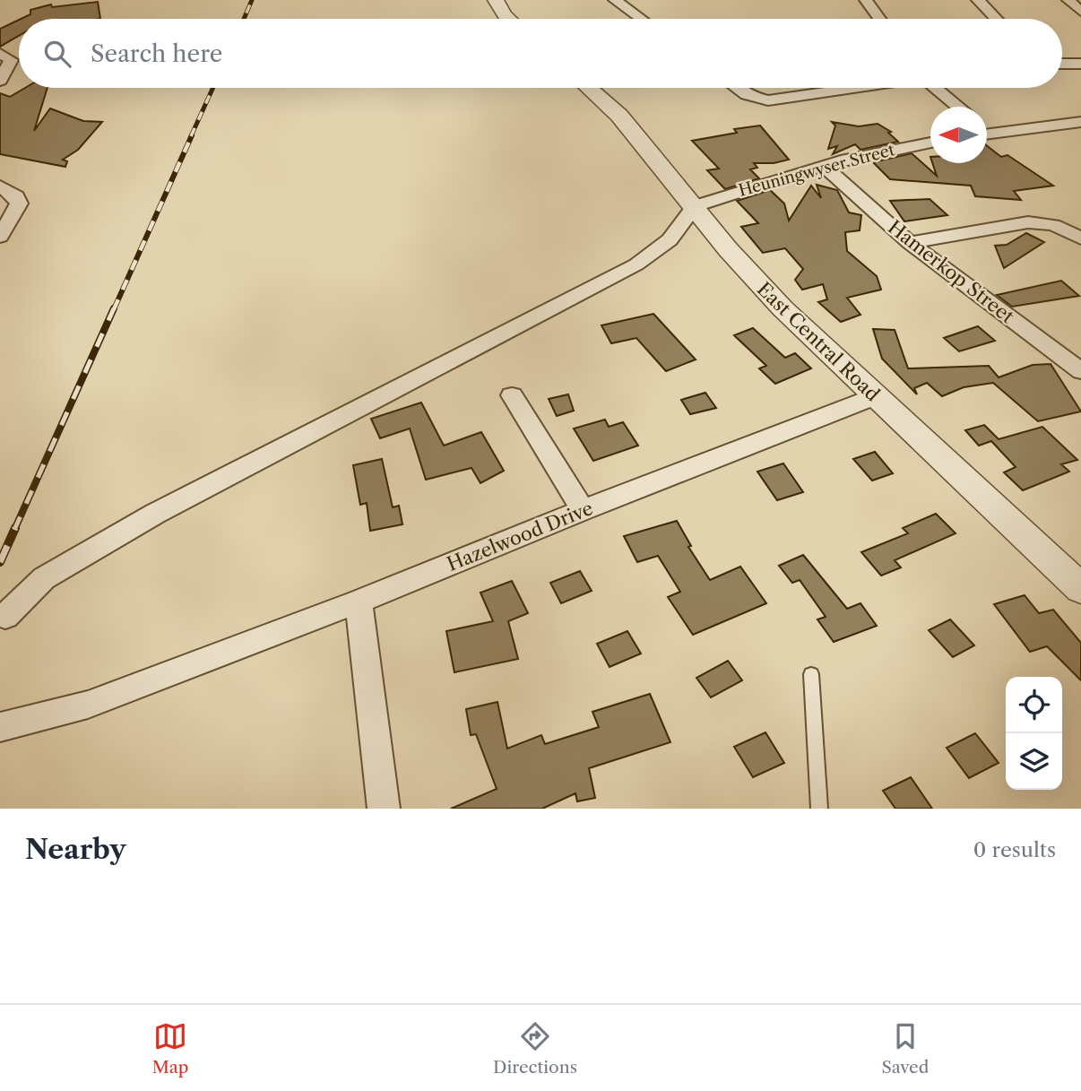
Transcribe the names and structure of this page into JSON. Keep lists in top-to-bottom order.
{
  "streets": {
    "street": [
      "Heuningwyser Street",
      "Hamerkop Street",
      "East Central Road",
      "Hazelwood Drive"
    ]
  },
  "crossings": [
    ["Heuningwyser Street", "Hamerkop Street"],
    ["Heuningwyser Street", "East Central Road"],
    ["East Central Road", "Hazelwood Drive"]
  ],
  "north": "left",
  "page": {
    "search": "Search here",
    "heading": ["Nearby", "0 results"],
    "nav": ["Map", "Directions", "Saved"]
  }
}
